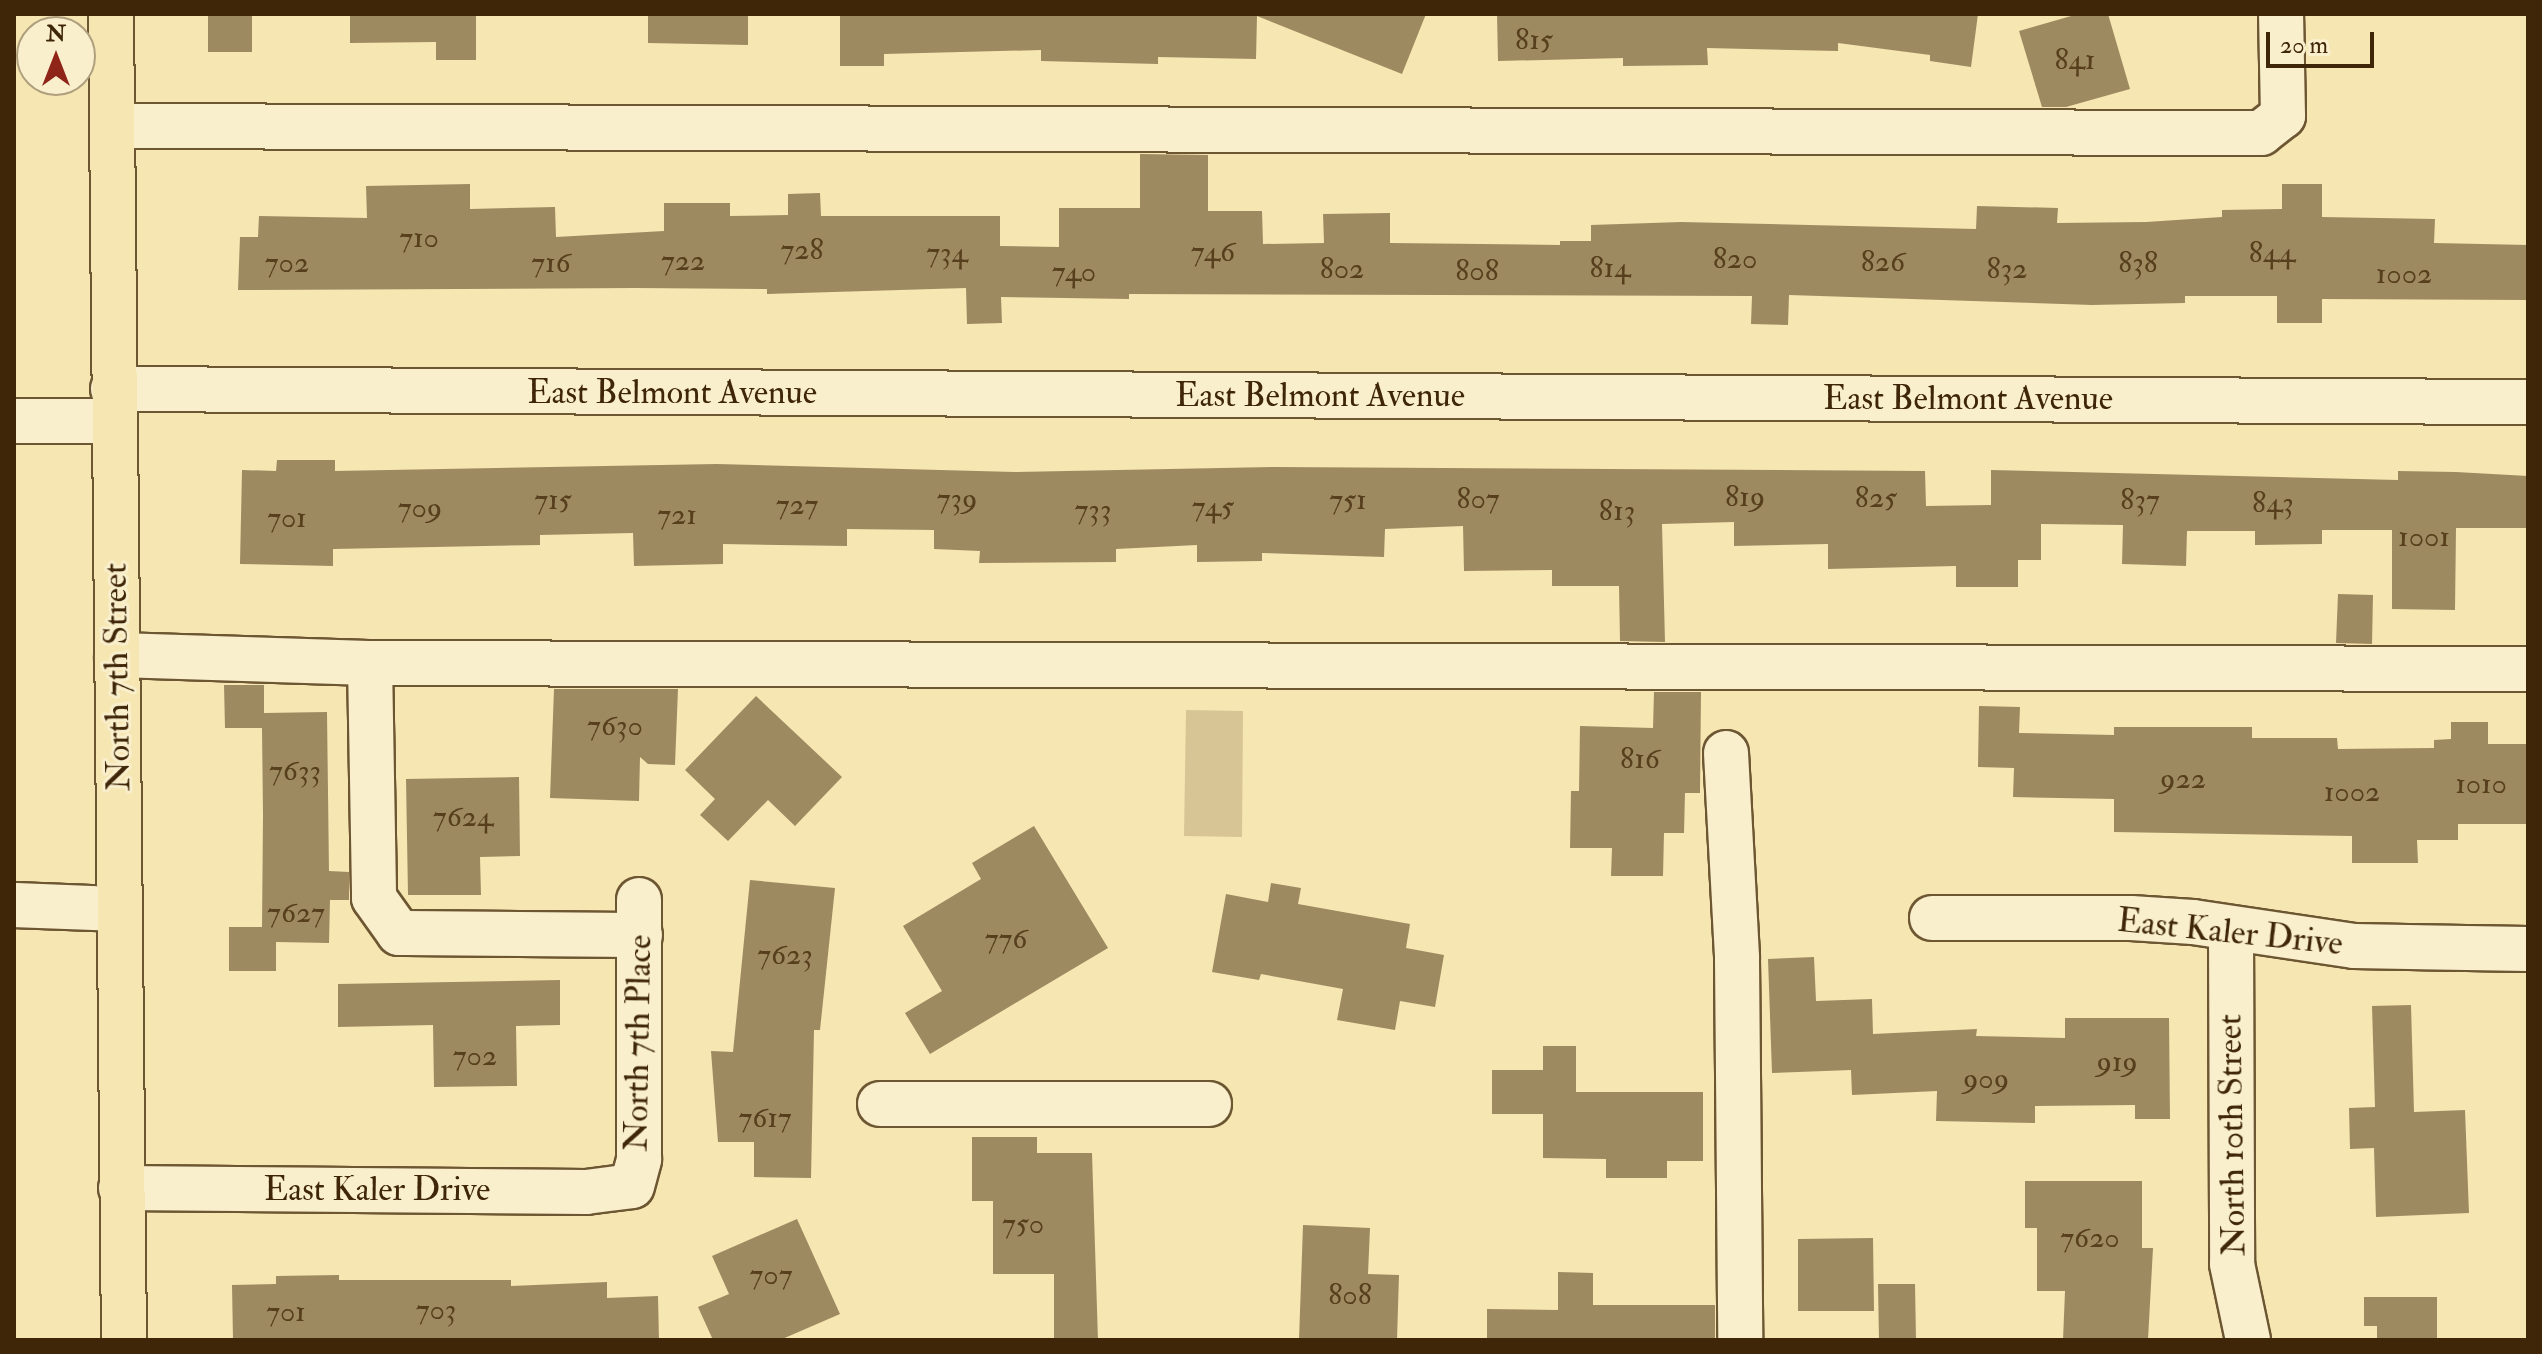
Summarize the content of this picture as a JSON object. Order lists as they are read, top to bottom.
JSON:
{
  "streets": {
    "main road": ["North 7th Street"],
    "street": [
      "East Belmont Avenue",
      "East Kaler Drive",
      "North 7th Place",
      "North 10th Street"
    ]
  },
  "crossings": [
    ["East Belmont Avenue", "North 7th Street"],
    ["North 7th Street", "East Kaler Drive"],
    ["East Kaler Drive", "North 7th Place"],
    ["East Kaler Drive", "North 10th Street"]
  ],
  "house_numbers": [
    "815",
    "841",
    "710",
    "728",
    "746",
    "734",
    "844",
    "820",
    "722",
    "826",
    "702",
    "716",
    "838",
    "814",
    "802",
    "832",
    "808",
    "740",
    "1002",
    "819",
    "825",
    "739",
    "807",
    "715",
    "751",
    "837",
    "843",
    "727",
    "745",
    "709",
    "733",
    "813",
    "721",
    "701",
    "1001",
    "7630",
    "816",
    "7633",
    "922",
    "1010",
    "1002",
    "7624",
    "7627",
    "776",
    "7623",
    "702",
    "919",
    "909",
    "7617",
    "750",
    "7620",
    "707",
    "808",
    "703",
    "701"
  ],
  "scale_bar": "20 m",
  "north": "top"
}
